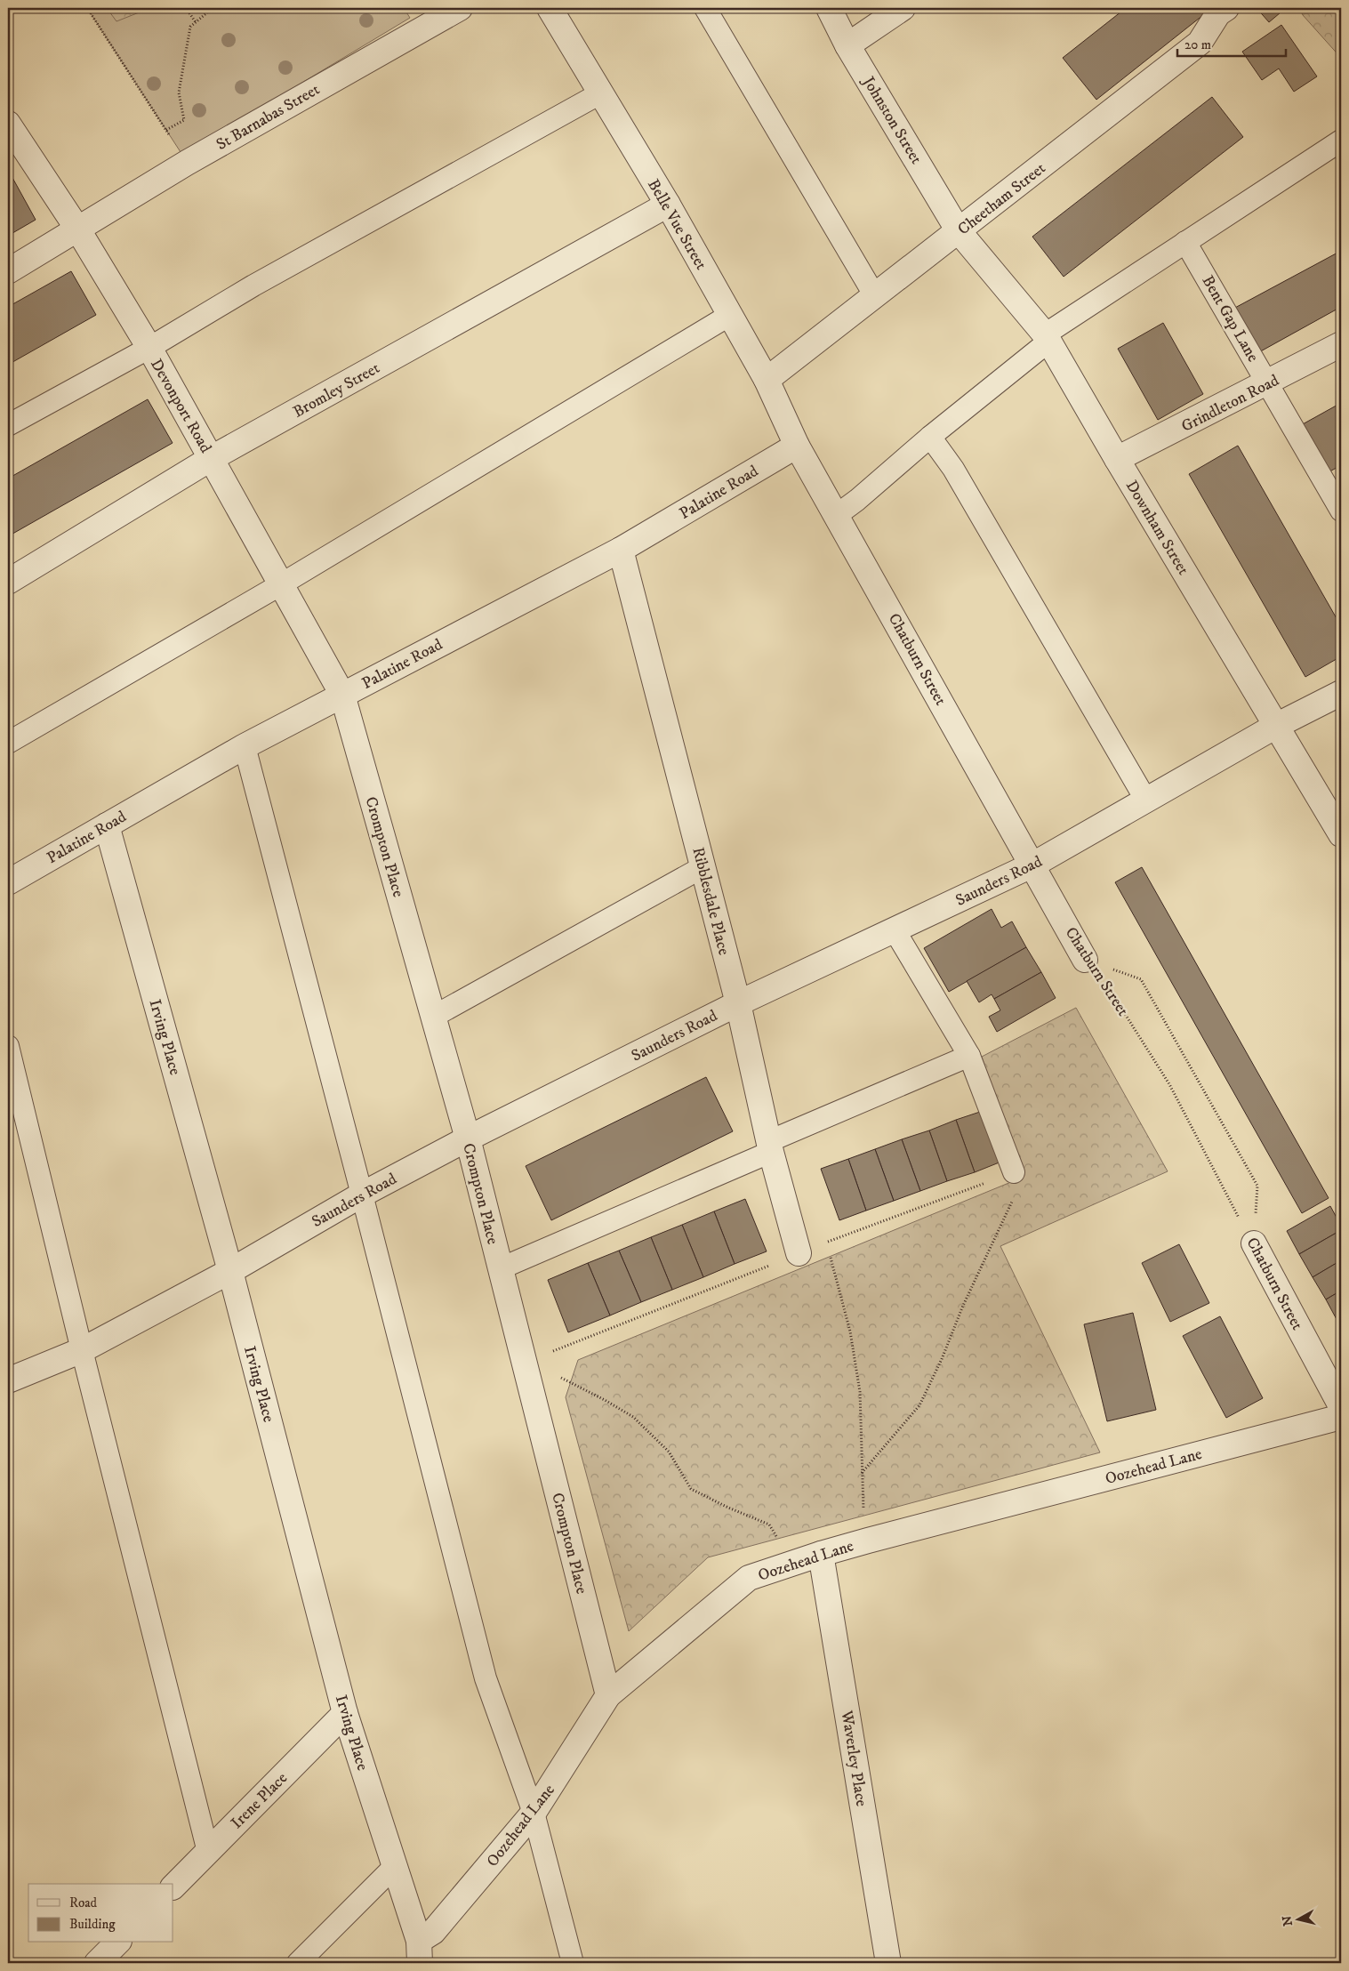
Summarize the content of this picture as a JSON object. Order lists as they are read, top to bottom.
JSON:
{
  "streets": {
    "street": [
      "St Barnabas Street",
      "Johnston Street",
      "Cheetham Street",
      "Belle Vue Street",
      "Bromley Street",
      "Grindleton Road",
      "Devonport Road",
      "Palatine Road",
      "Downham Street",
      "Chatburn Street",
      "Crompton Place",
      "Saunders Road",
      "Ribblesdale Place",
      "Irving Place",
      "Oozehead Lane",
      "Waverley Place",
      "Irene Place"
    ],
    "lane": ["Bent Gap Lane"]
  },
  "crossings": [
    ["St Barnabas Street", "Devonport Road"],
    ["Johnston Street", "Cheetham Street"],
    ["Johnston Street", "Downham Street"],
    ["Cheetham Street", "Belle Vue Street"],
    ["Cheetham Street", "Downham Street"],
    ["Belle Vue Street", "Bromley Street"],
    ["Belle Vue Street", "Palatine Road"],
    ["Belle Vue Street", "Chatburn Street"],
    ["Bent Gap Lane", "Grindleton Road"],
    ["Bromley Street", "Devonport Road"],
    ["Grindleton Road", "Downham Street"],
    ["Devonport Road", "Palatine Road"],
    ["Devonport Road", "Crompton Place"],
    ["Palatine Road", "Chatburn Street"],
    ["Palatine Road", "Crompton Place"],
    ["Palatine Road", "Ribblesdale Place"],
    ["Palatine Road", "Irving Place"],
    ["Downham Street", "Saunders Road"],
    ["Chatburn Street", "Saunders Road"],
    ["Crompton Place", "Saunders Road"],
    ["Crompton Place", "Oozehead Lane"],
    ["Saunders Road", "Ribblesdale Place"],
    ["Saunders Road", "Irving Place"],
    ["Irving Place", "Oozehead Lane"],
    ["Irving Place", "Irene Place"],
    ["Oozehead Lane", "Waverley Place"]
  ],
  "legend": ["Road", "Building"],
  "scale_bar": "20 m",
  "north": "left"
}
